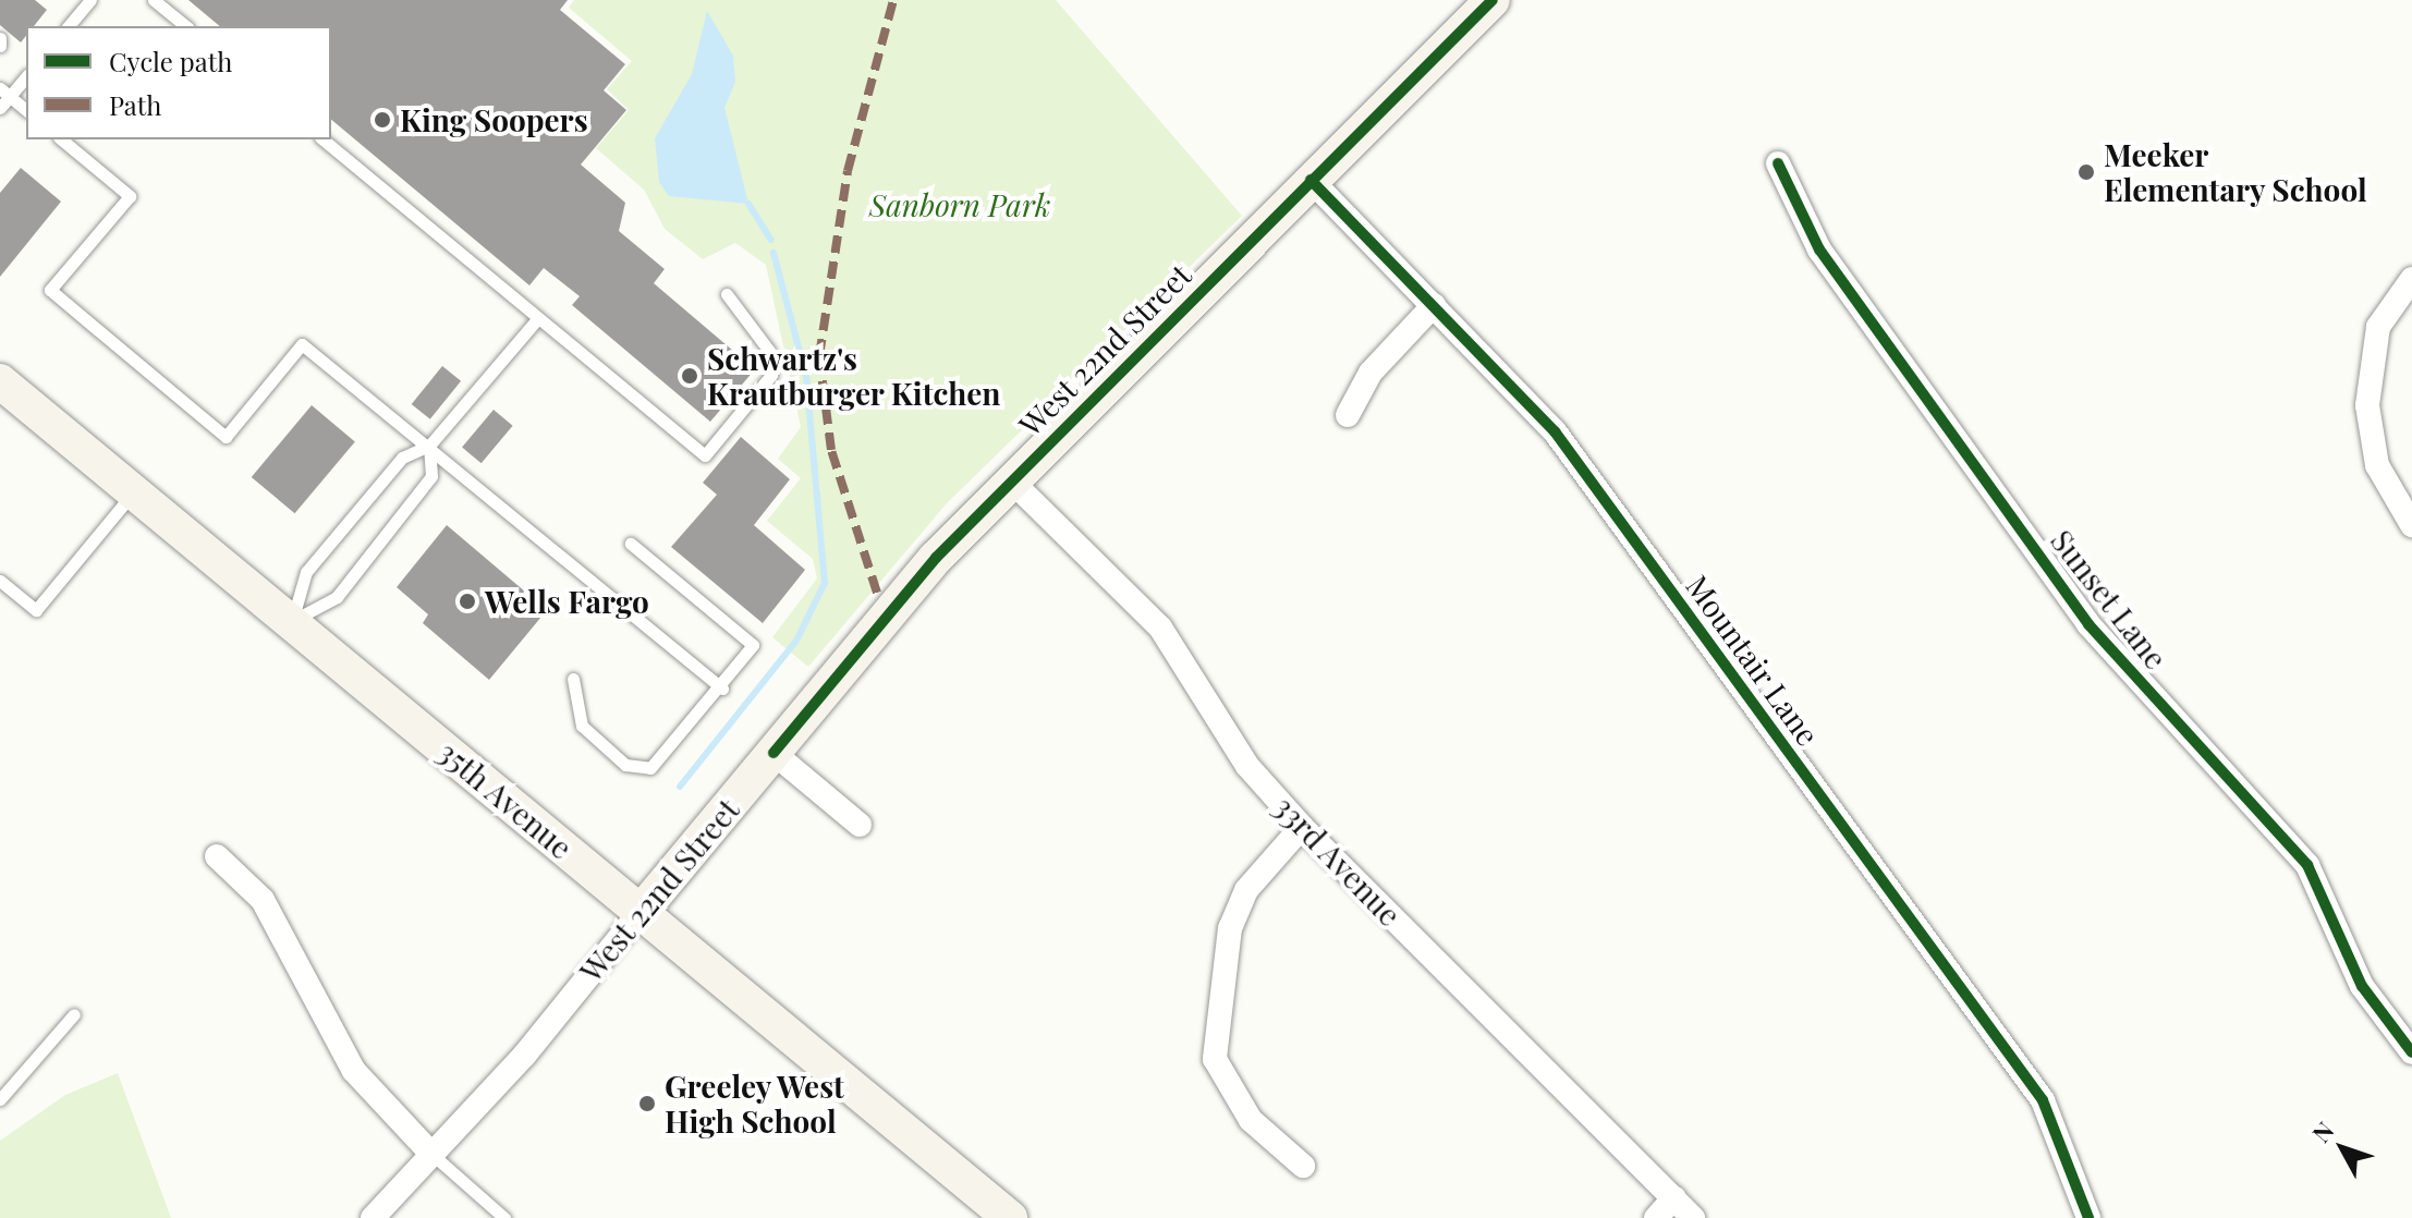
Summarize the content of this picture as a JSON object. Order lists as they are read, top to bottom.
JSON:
{
  "streets": {
    "main road": ["West 22nd Street", "35th Avenue"],
    "street": ["Sunset Lane", "Mountair Lane", "33rd Avenue"]
  },
  "crossings": [
    ["West 22nd Street", "Mountair Lane"],
    ["West 22nd Street", "35th Avenue"],
    ["West 22nd Street", "33rd Avenue"]
  ],
  "parks": ["Sanborn Park"],
  "places": [
    "King Soopers",
    "Meeker Elementary School",
    "Schwartz's Krautburger Kitchen",
    "Wells Fargo",
    "Greeley West High School"
  ],
  "legend": ["Cycle path", "Path"],
  "north": "top left"
}
